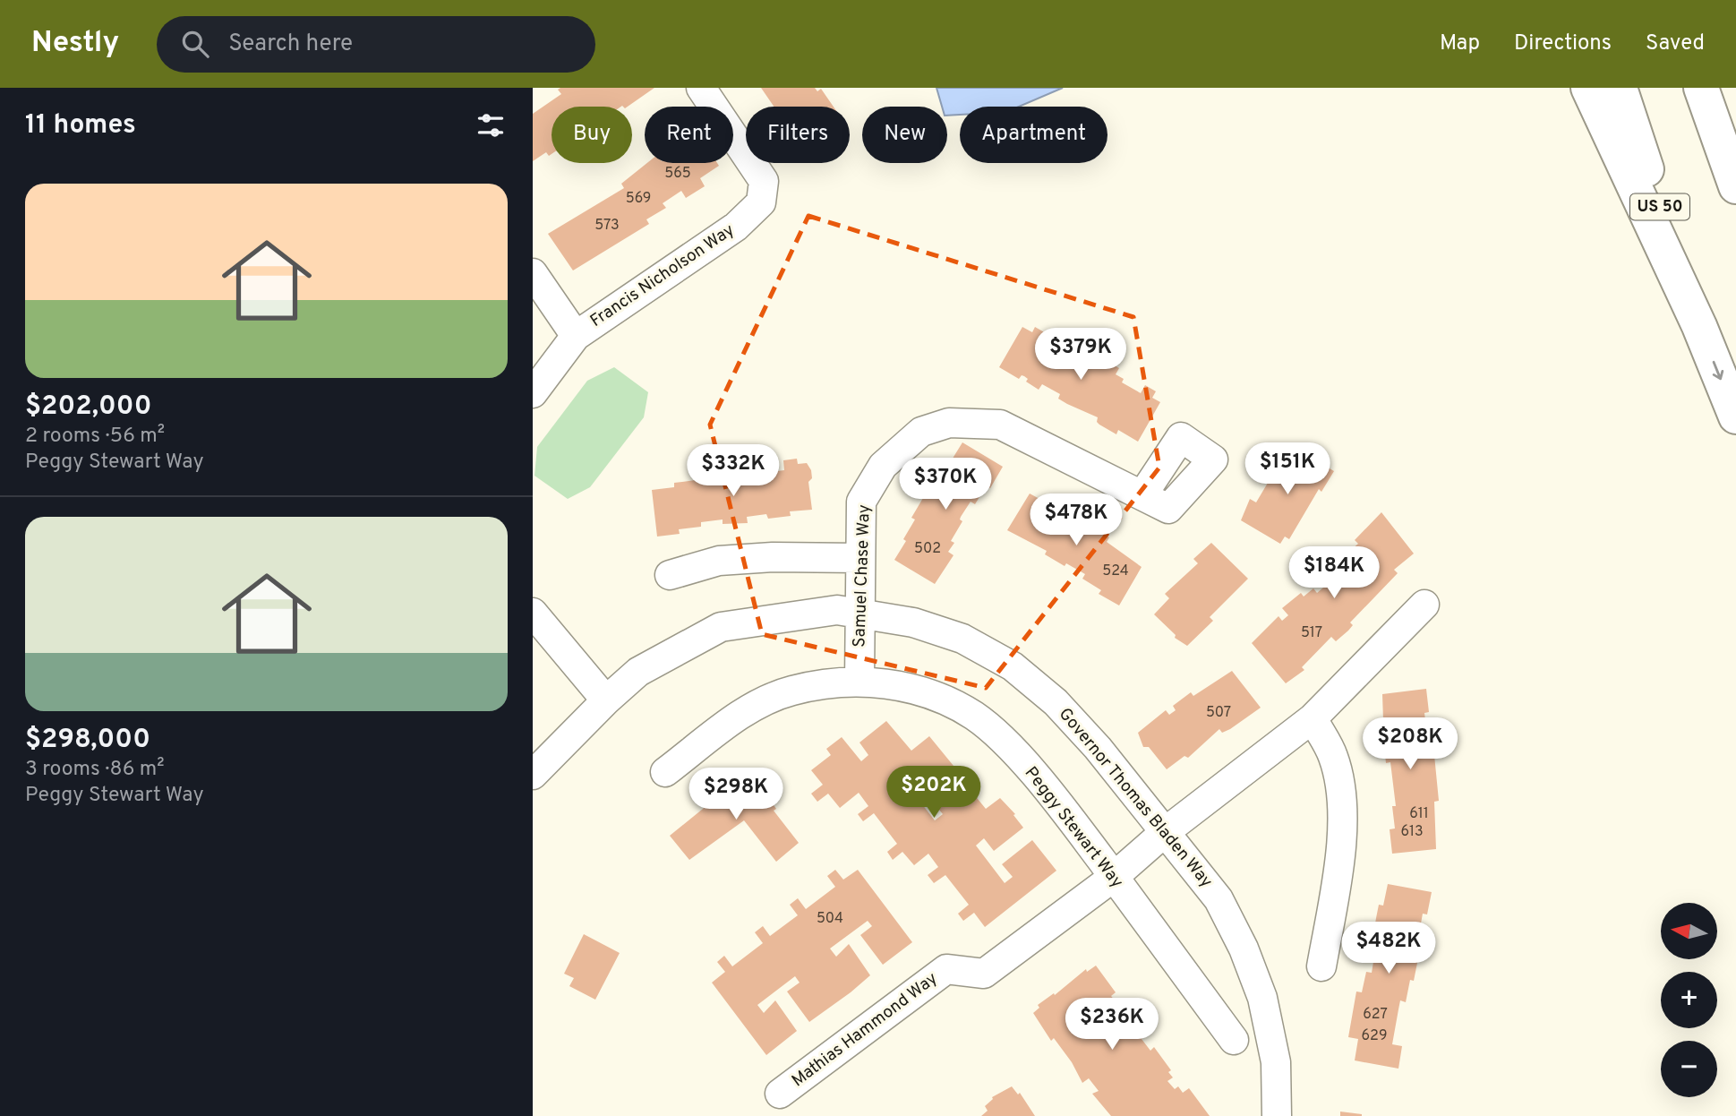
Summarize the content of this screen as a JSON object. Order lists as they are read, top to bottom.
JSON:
{
  "streets": {
    "highway": ["US 50"],
    "street": [
      "Francis Nicholson Way",
      "Samuel Chase Way",
      "Governor Thomas Bladen Way",
      "Peggy Stewart Way",
      "Mathias Hammond Way"
    ]
  },
  "crossings": [
    ["Samuel Chase Way", "Governor Thomas Bladen Way"],
    ["Samuel Chase Way", "Peggy Stewart Way"],
    ["Governor Thomas Bladen Way", "Mathias Hammond Way"],
    ["Peggy Stewart Way", "Mathias Hammond Way"]
  ],
  "house_numbers": [
    "565",
    "569",
    "573",
    "502",
    "524",
    "517",
    "507",
    "611",
    "613",
    "504",
    "627",
    "629"
  ],
  "north": "left",
  "page": {
    "header": "Nestly",
    "search": "Search here",
    "nav": ["Map", "Directions", "Saved"],
    "heading": "11 homes",
    "chip": [
      "Buy",
      "Rent",
      "Filters",
      "New",
      "Apartment"
    ],
    "list": [
      {
        "name": "$202,000",
        "note": "2 rooms · 56 m² · Peggy Stewart Way"
      },
      {
        "name": "$298,000",
        "note": "3 rooms · 86 m² · Peggy Stewart Way"
      }
    ],
    "price": [
      "$379K",
      "$151K",
      "$332K",
      "$370K",
      "$478K",
      "$184K",
      "$208K",
      "$202K",
      "$298K",
      "$482K",
      "$236K"
    ],
    "map_buttons": ["+", "−"]
  }
}
